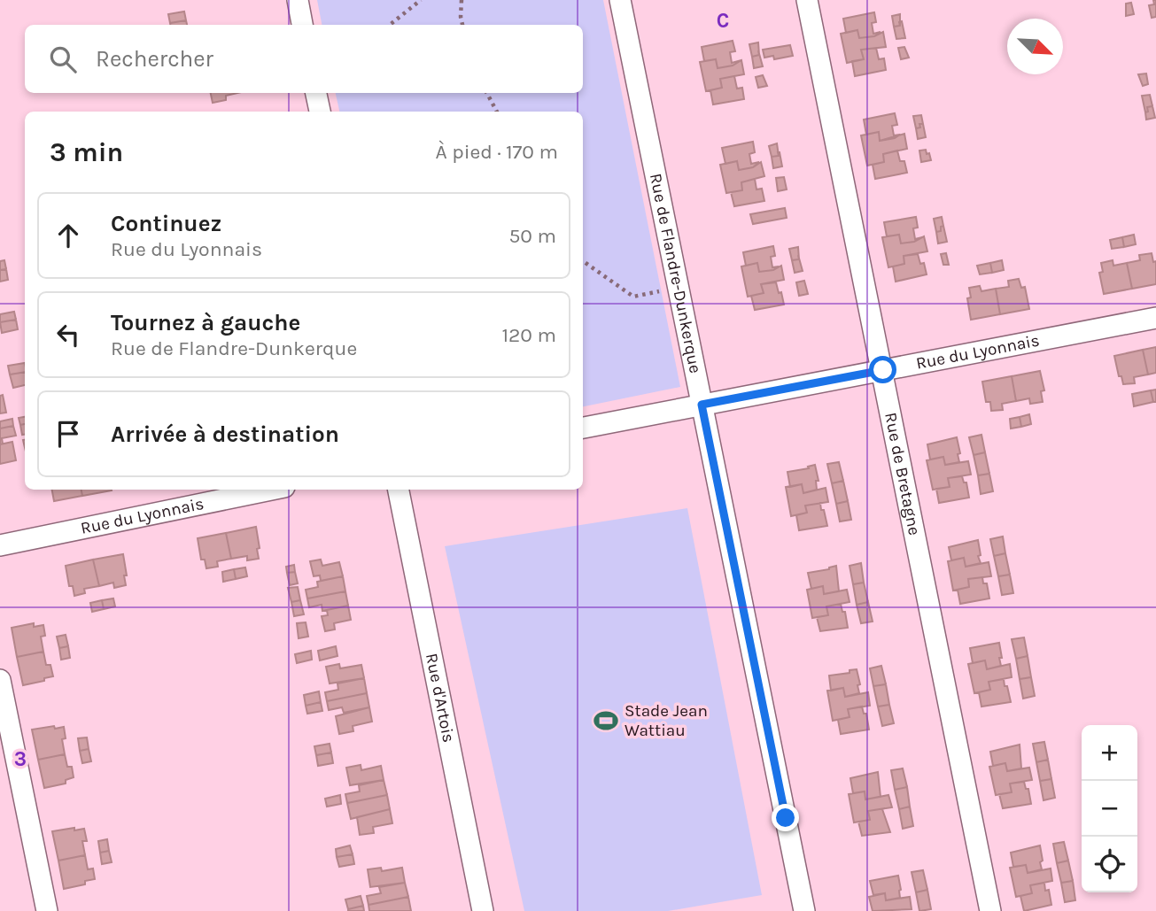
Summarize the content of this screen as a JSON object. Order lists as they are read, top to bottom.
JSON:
{
  "streets": {
    "street": [
      "Rue de Flandre-Dunkerque",
      "Rue du Lyonnais",
      "Rue de Bretagne",
      "Rue d'Artois"
    ]
  },
  "crossings": [
    ["Rue de Flandre-Dunkerque", "Rue du Lyonnais"],
    ["Rue du Lyonnais", "Rue de Bretagne"]
  ],
  "places": {
    "sports": ["Stade Jean Wattiau"]
  },
  "north": "bottom right",
  "page": {
    "search": "Rechercher",
    "heading": ["3 min", "À pied · 170 m"],
    "list": [
      ["Continuez", "Rue du Lyonnais", "50 m"],
      ["Tournez à gauche", "Rue de Flandre-Dunkerque", "120 m"],
      "Arrivée à destination"
    ],
    "map_buttons": ["+", "−"]
  },
  "grid": {
    "columns": ["C"],
    "rows": ["3"]
  }
}
